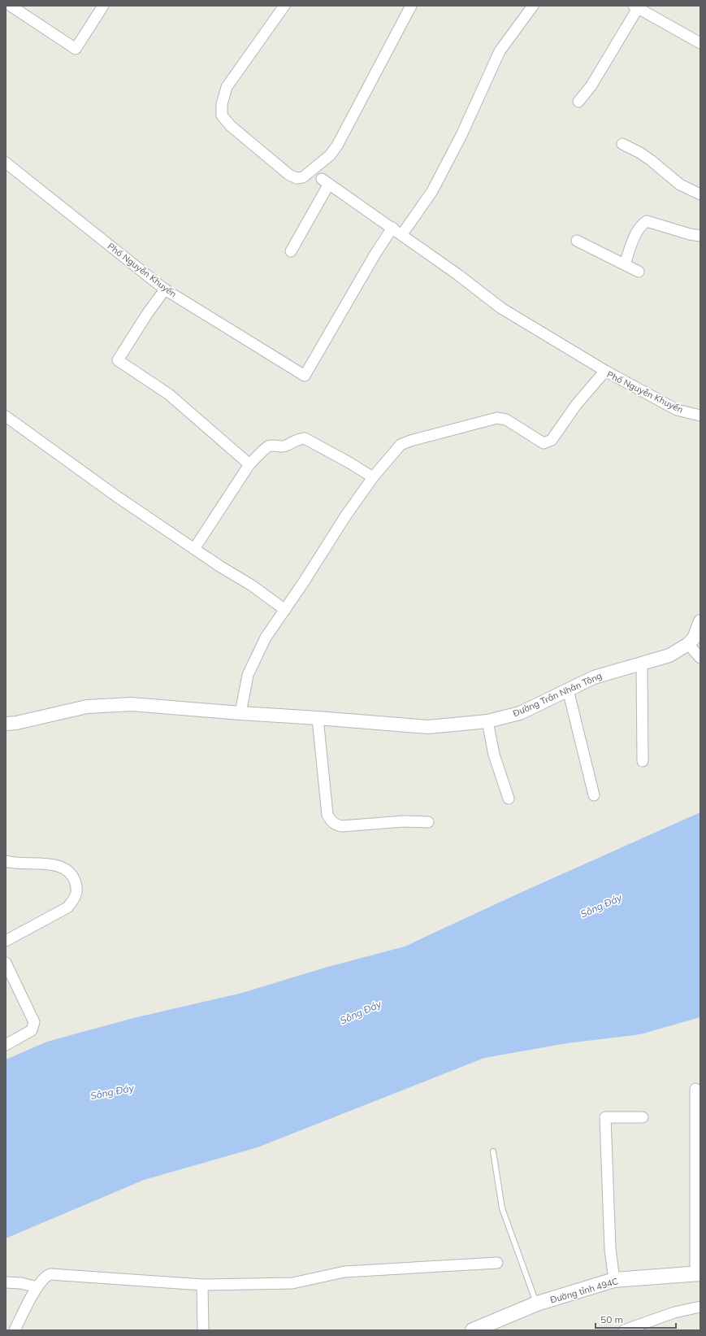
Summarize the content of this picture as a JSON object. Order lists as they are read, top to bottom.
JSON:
{
  "streets": {
    "main road": ["Đường tỉnh 494C"],
    "street": ["Phố Nguyễn Khuyến", "Đường Trần Nhân Tông"]
  },
  "water": ["Sông Đáy"],
  "scale_bar": "50 m"
}
